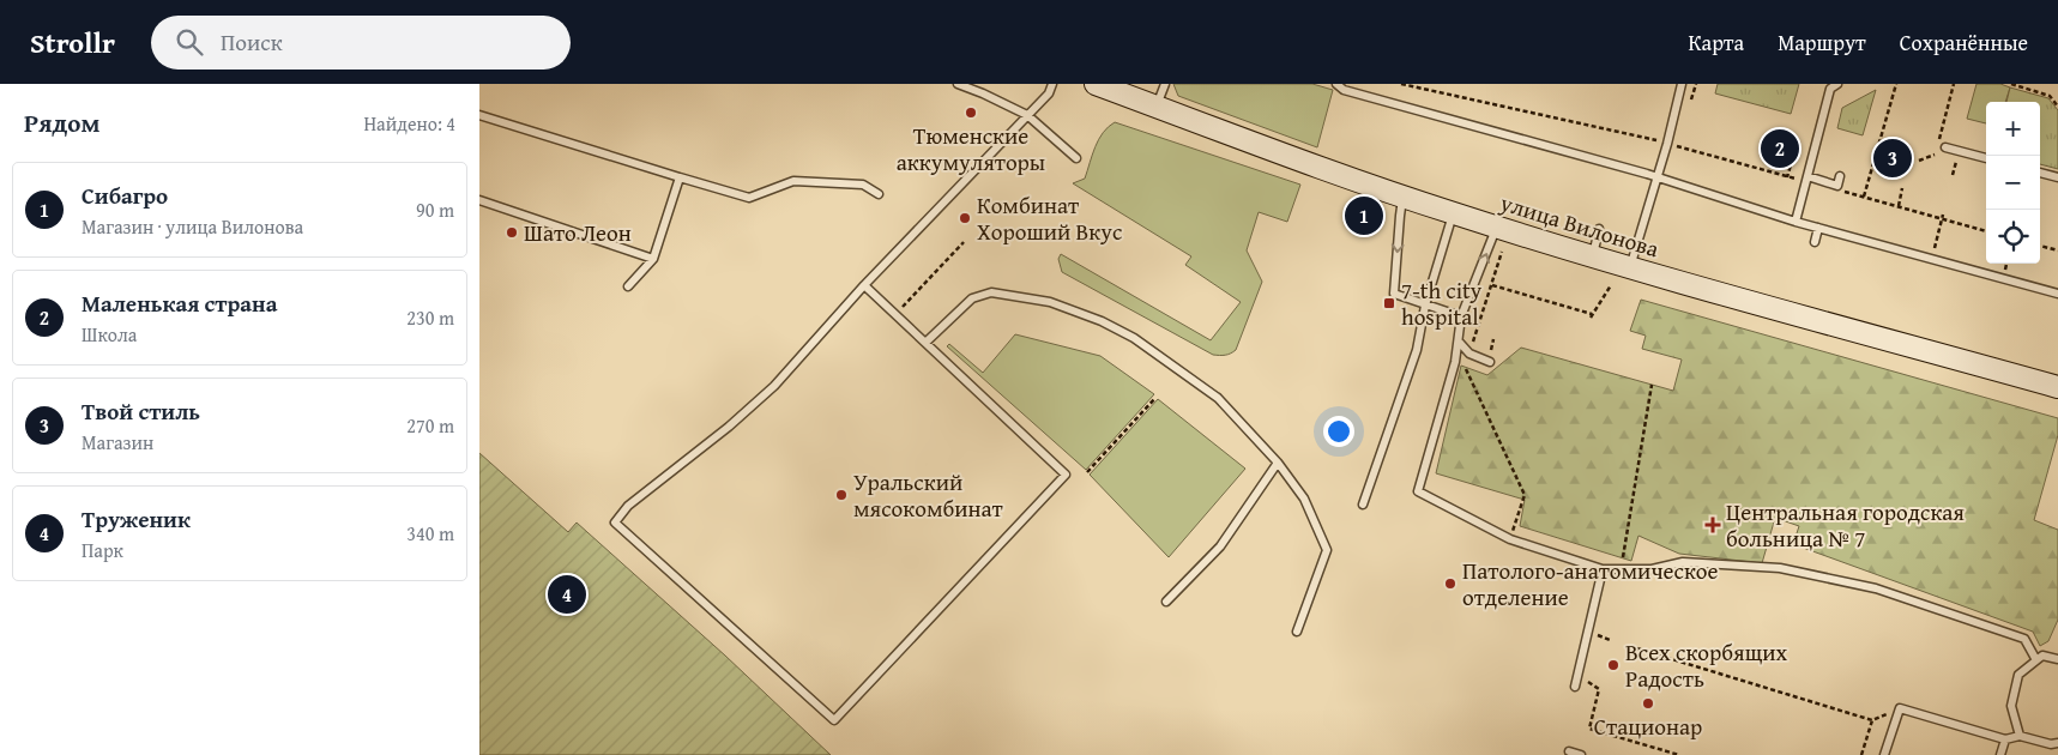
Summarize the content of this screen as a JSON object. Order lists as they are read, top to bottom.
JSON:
{
  "streets": {
    "street": ["улица Вилонова"]
  },
  "places": {
    "other": [
      "Тюменские аккумуляторы",
      "Комбинат Хороший Вкус",
      "Шато Леон",
      "Уральский мясокомбинат",
      "Патолого-анатомическое отделение",
      "Всех скорбящих Радость",
      "Стационар"
    ],
    "transit": ["7-th city hospital"],
    "health": ["Центральная городская больница № 7"]
  },
  "page": {
    "header": "Strollr",
    "search": "Поиск",
    "nav": ["Карта", "Маршрут", "Сохранённые"],
    "heading": ["Рядом", "Найдено: 4"],
    "map_buttons": ["+", "−"],
    "pins": [
      "2",
      "3",
      "1",
      "4"
    ],
    "list": [
      {
        "mark": "1",
        "name": "Сибагро",
        "note": "Магазин · улица Вилонова",
        "value": "90 m"
      },
      {
        "mark": "2",
        "name": "Маленькая страна",
        "note": "Школа",
        "value": "230 m"
      },
      {
        "mark": "3",
        "name": "Твой стиль",
        "note": "Магазин",
        "value": "270 m"
      },
      {
        "mark": "4",
        "name": "Труженик",
        "note": "Парк",
        "value": "340 m"
      }
    ]
  }
}
